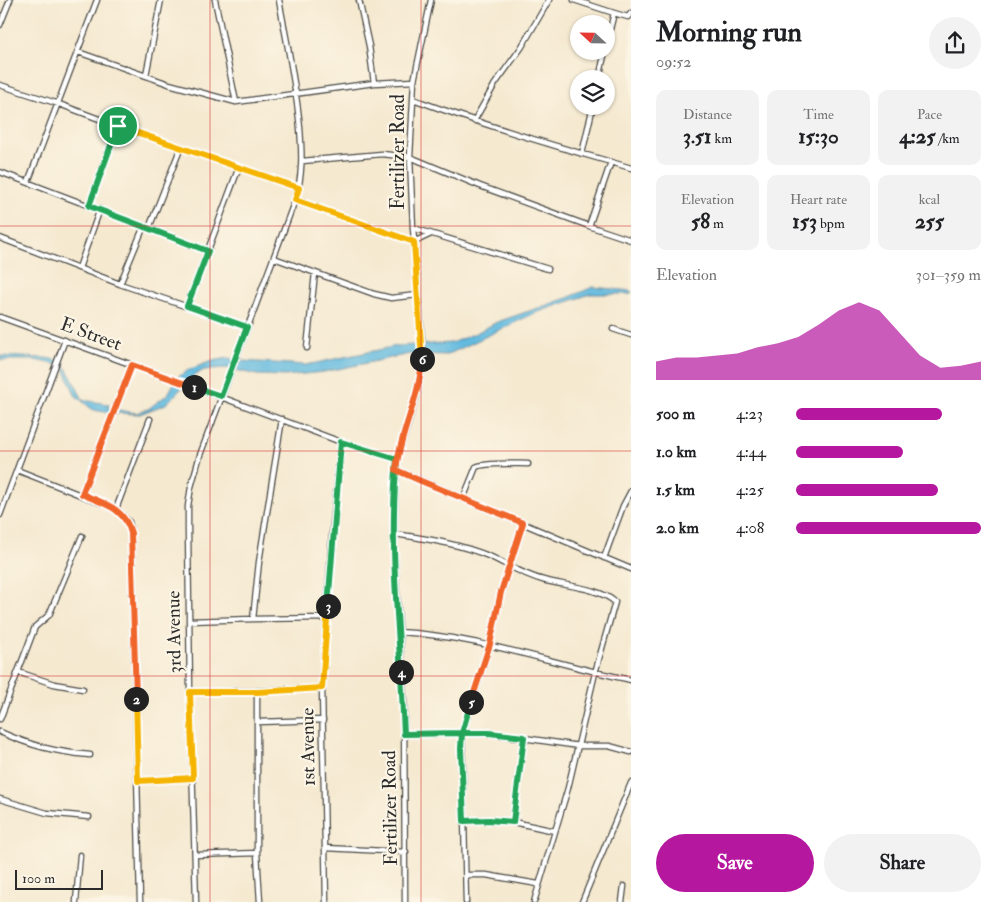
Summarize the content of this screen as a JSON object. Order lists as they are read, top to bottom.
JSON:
{
  "streets": {
    "street": [
      "Fertilizer Road",
      "E Street",
      "3rd Avenue",
      "1st Avenue"
    ]
  },
  "crossings": [
    ["Fertilizer Road", "E Street"],
    ["E Street", "3rd Avenue"],
    ["E Street", "1st Avenue"]
  ],
  "scale_bar": "100 m",
  "north": "left",
  "page": {
    "heading": ["Morning run", "09:52"],
    "stats": [
      ["Distance", "3.51 km"],
      ["Time", "15:30"],
      ["Pace", "4:25 /km"],
      ["Elevation", "58 m"],
      ["Heart rate", "153 bpm"],
      ["kcal", "255"]
    ],
    "chart": ["Elevation", "301–359 m"],
    "pins": [
      "6",
      "1",
      "3",
      "4",
      "2",
      "5"
    ],
    "list": [
      {
        "name": "500 m",
        "note": "4:23"
      },
      {
        "name": "1.0 km",
        "note": "4:44"
      },
      {
        "name": "1.5 km",
        "note": "4:25"
      },
      {
        "name": "2.0 km",
        "note": "4:08"
      }
    ],
    "buttons": ["Save", "Share"],
    "scale": "100 m"
  }
}
